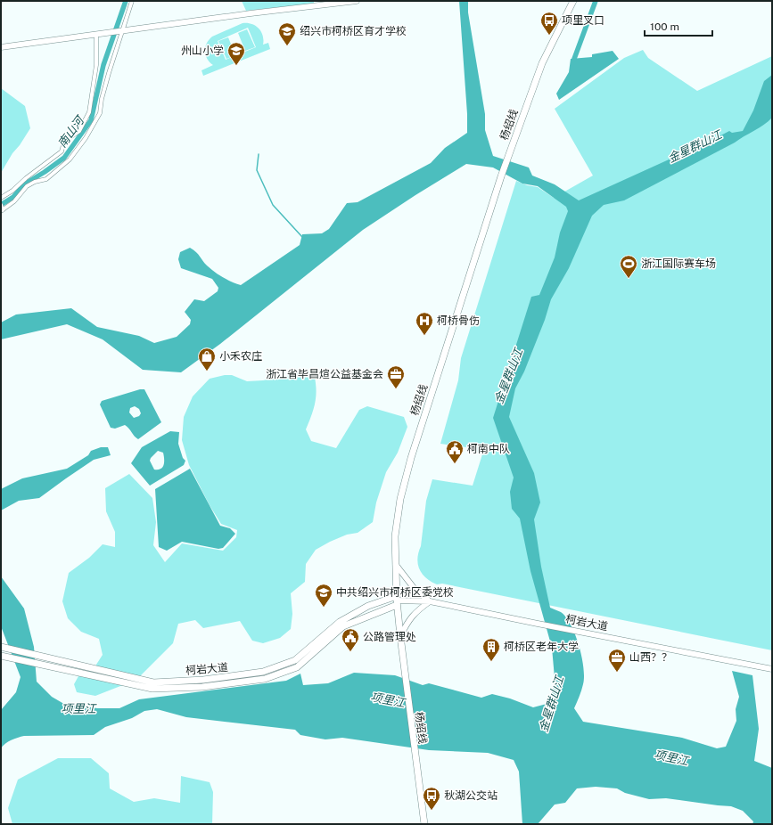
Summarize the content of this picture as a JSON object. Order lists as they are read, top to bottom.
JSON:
{
  "streets": {
    "main road": ["杨绍线", "柯岩大道"]
  },
  "crossings": [
    ["杨绍线", "柯岩大道"]
  ],
  "water": ["南山河", "金星群山江", "项里江"],
  "places": {
    "bus stop": ["项里叉口", "秋湖公交站"],
    "school or university": ["绍兴市柯桥区育才学校", "州山小学", "中共绍兴市柯桥区委党校"],
    "sports": ["浙江国际赛车场"],
    "hospital": ["柯桥骨伤"],
    "shop": ["小禾农庄"],
    "office": ["浙江省毕昌煊公益基金会", "山西？？"],
    "public building": ["柯南中队", "公路管理处"],
    "building": ["柯桥区老年大学"]
  },
  "scale_bar": "100 m"
}
